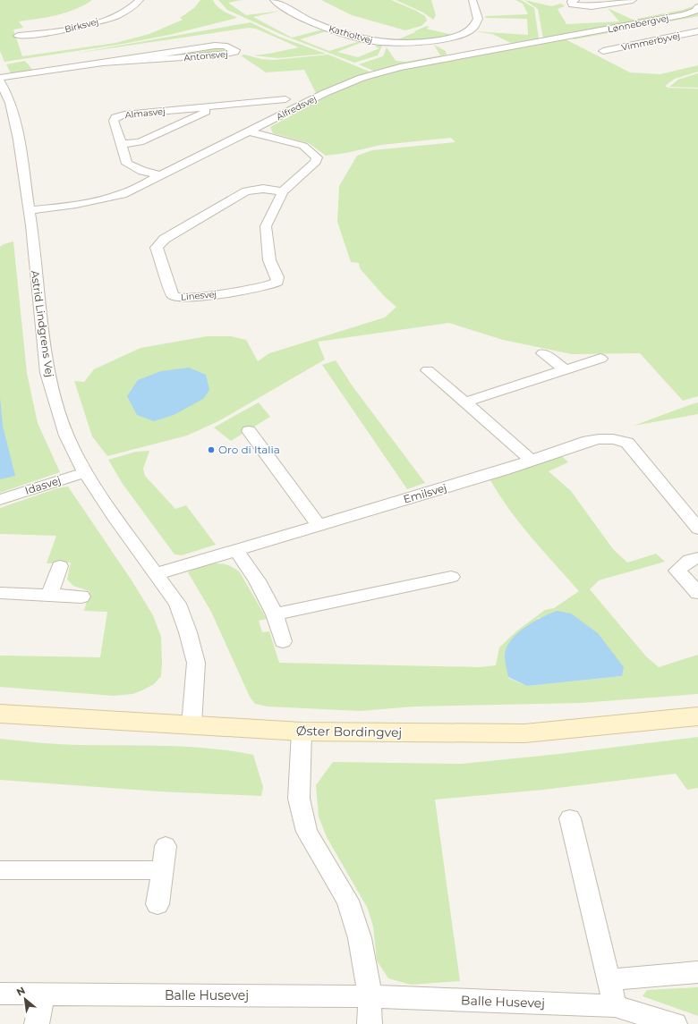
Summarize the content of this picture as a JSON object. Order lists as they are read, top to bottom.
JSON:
{
  "streets": {
    "street": [
      "Lønnebergvej",
      "Birksvej",
      "Katholtvej",
      "Vimmerbyvej",
      "Antonsvej",
      "Alfredsvej",
      "Almasvej",
      "Linesvej",
      "Astrid Lindgrens Vej",
      "Idasvej",
      "Emilsvej",
      "Øster Bordingvej",
      "Balle Husevej"
    ]
  },
  "crossings": [
    ["Lønnebergvej", "Alfredsvej"],
    ["Alfredsvej", "Almasvej"],
    ["Alfredsvej", "Linesvej"],
    ["Alfredsvej", "Astrid Lindgrens Vej"],
    ["Astrid Lindgrens Vej", "Idasvej"],
    ["Astrid Lindgrens Vej", "Emilsvej"],
    ["Astrid Lindgrens Vej", "Øster Bordingvej"]
  ],
  "places": ["Oro di Italia"],
  "north": "top left"
}
